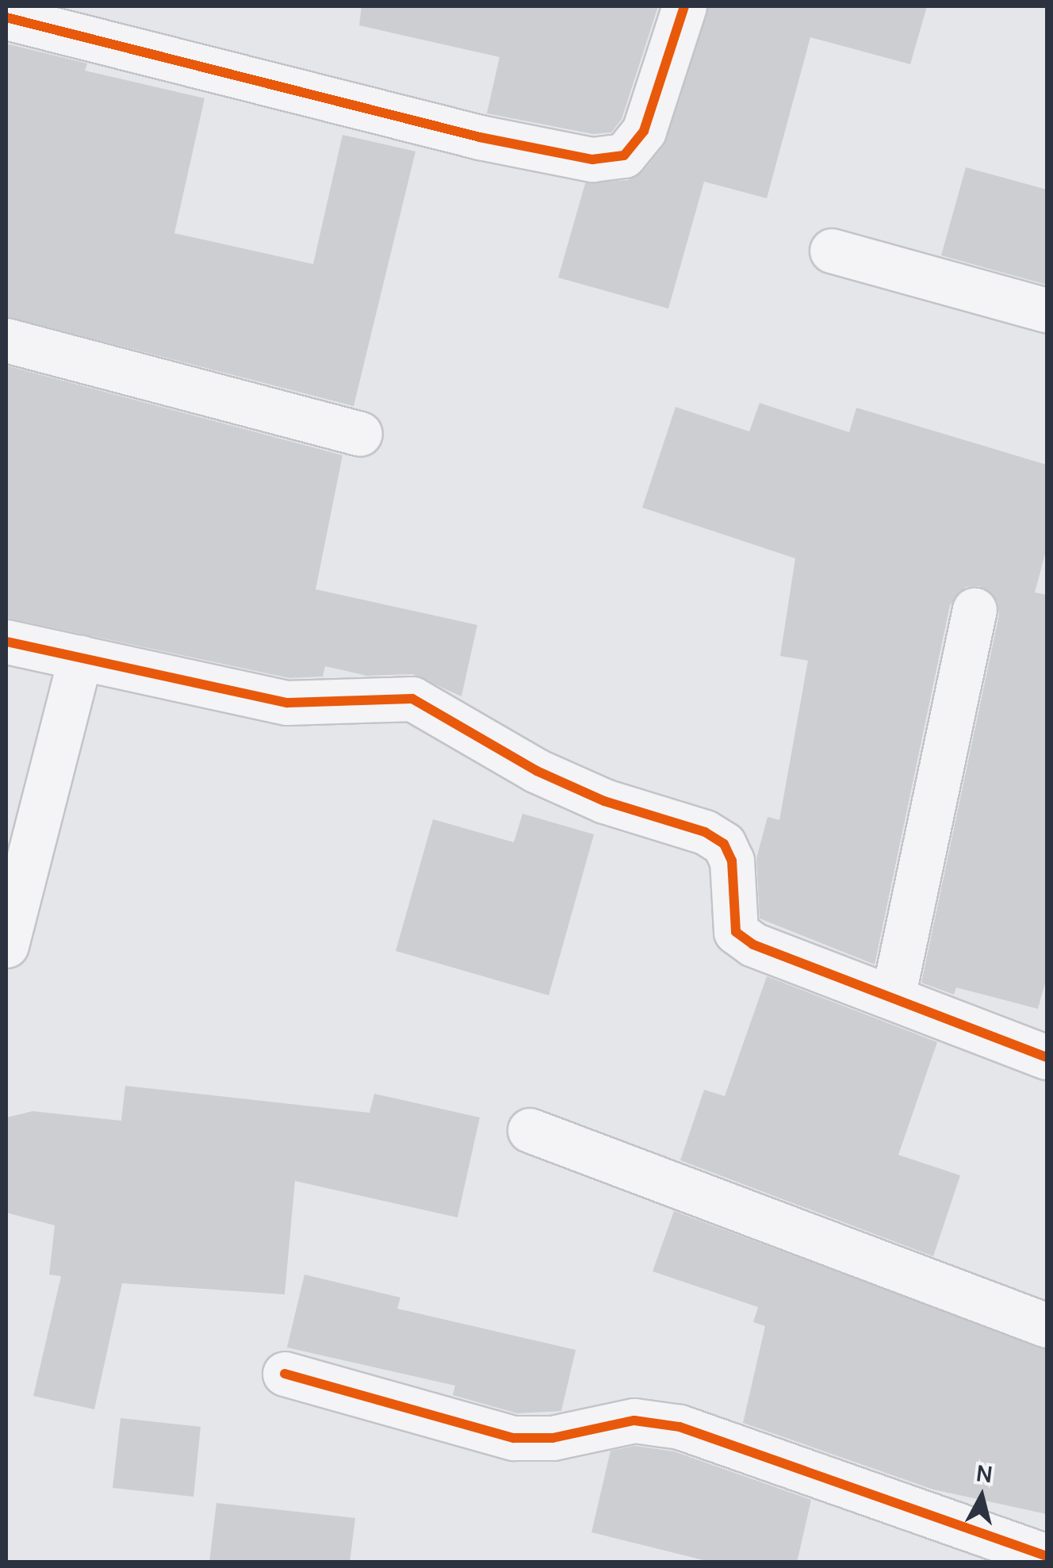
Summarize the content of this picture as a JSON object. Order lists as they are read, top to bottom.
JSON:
{
  "north": "top"
}
